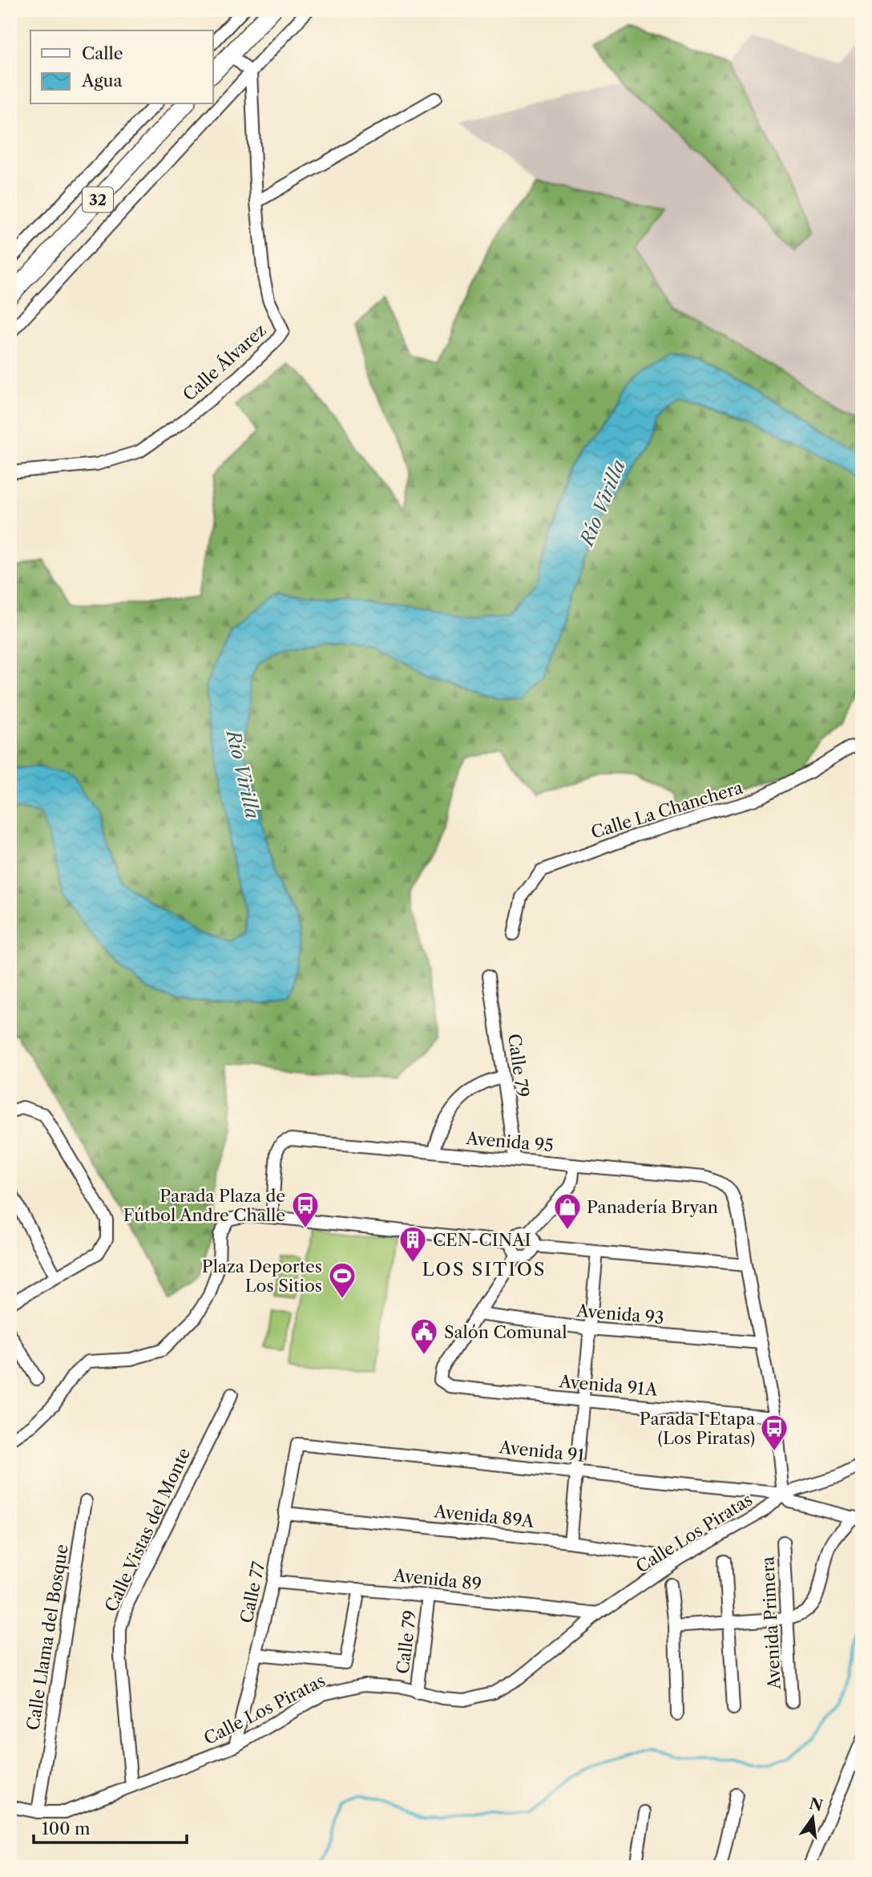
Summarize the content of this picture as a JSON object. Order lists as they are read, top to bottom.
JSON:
{
  "streets": {
    "highway": ["32"],
    "street": [
      "Calle Álvarez",
      "Calle La Chanchera",
      "Calle 79",
      "Avenida 95",
      "Avenida 93",
      "Avenida 91A",
      "Avenida 91",
      "Avenida 89A",
      "Calle Vistas del Monte",
      "Calle Los Piratas",
      "Avenida 89",
      "Calle 77",
      "Avenida Primera",
      "Calle Llama del Bosque"
    ]
  },
  "crossings": [
    ["Calle 79", "Avenida 95"],
    ["Calle 79", "Calle Los Piratas"],
    ["Calle 79", "Avenida 89"],
    ["Avenida 95", "Avenida 93"],
    ["Avenida 95", "Avenida 91A"],
    ["Avenida 95", "Avenida 91"],
    ["Avenida 95", "Calle Los Piratas"],
    ["Avenida 93", "Avenida 91A"],
    ["Avenida 91", "Calle Los Piratas"],
    ["Avenida 91", "Calle 77"],
    ["Avenida 89A", "Calle Los Piratas"],
    ["Avenida 89A", "Calle 77"],
    ["Calle Vistas del Monte", "Calle Los Piratas"],
    ["Calle Los Piratas", "Avenida 89"],
    ["Calle Los Piratas", "Calle 77"],
    ["Calle Los Piratas", "Calle Llama del Bosque"],
    ["Avenida 89", "Calle 77"]
  ],
  "districts": ["LOS SITIOS"],
  "water": ["Río Virilla"],
  "places": {
    "bus stop": ["Parada Plaza de Fútbol Andre Challe", "Parada I Etapa (Los Piratas)"],
    "shop": ["Panadería Bryan"],
    "building": ["CEN-CINAI"],
    "sports": ["Plaza Deportes Los Sitios"],
    "public building": ["Salón Comunal"]
  },
  "legend": ["Calle", "Agua"],
  "scale_bar": "100 m",
  "north": "top"
}
